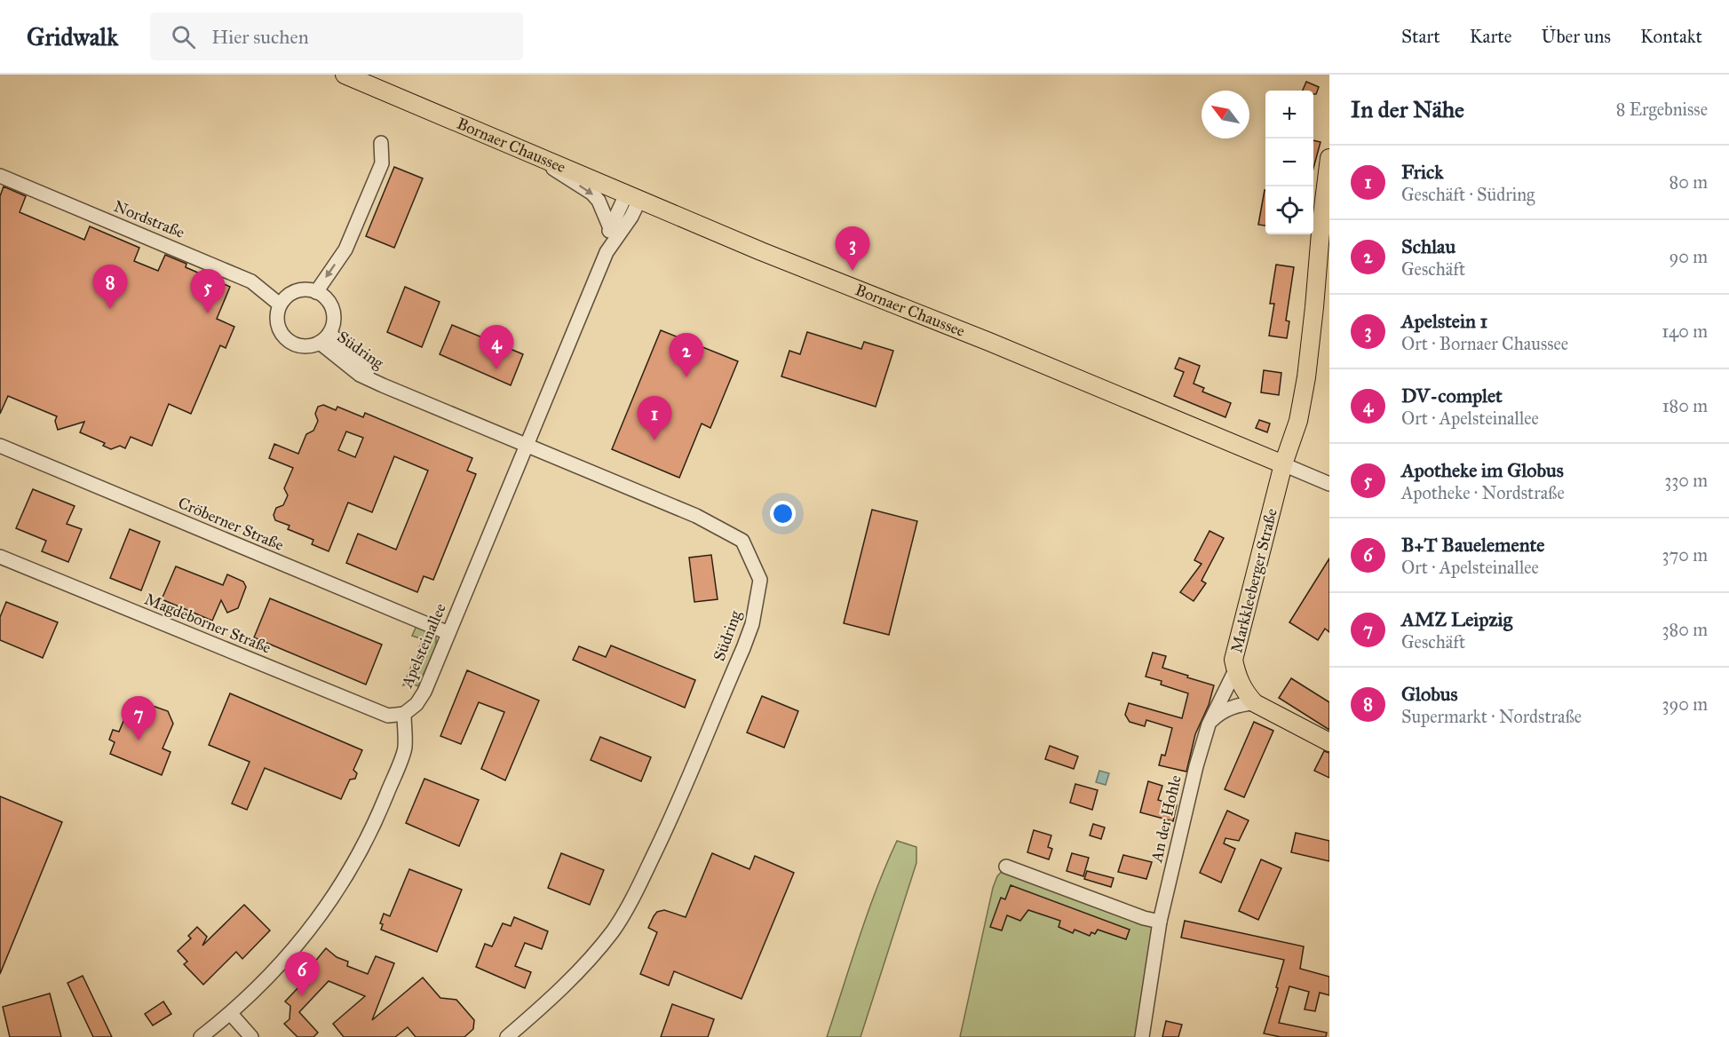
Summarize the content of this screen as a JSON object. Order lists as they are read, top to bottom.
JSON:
{
  "streets": {
    "main road": ["Bornaer Chaussee", "Markkleeberger Straße"],
    "street": [
      "Nordstraße",
      "Südring",
      "Cröberner Straße",
      "Magdeborner Straße",
      "Apelsteinallee",
      "An der Hohle"
    ]
  },
  "crossings": [
    ["Bornaer Chaussee", "Markkleeberger Straße"],
    ["Bornaer Chaussee", "Apelsteinallee"],
    ["Nordstraße", "Südring"],
    ["Südring", "Apelsteinallee"],
    ["Cröberner Straße", "Apelsteinallee"],
    ["Markkleeberger Straße", "An der Hohle"],
    ["Magdeborner Straße", "Apelsteinallee"]
  ],
  "north": "top left",
  "page": {
    "header": "Gridwalk",
    "search": "Hier suchen",
    "nav": [
      "Start",
      "Karte",
      "Über uns",
      "Kontakt"
    ],
    "heading": ["In der Nähe", "8 Ergebnisse"],
    "map_buttons": ["+", "−"],
    "list": [
      {
        "mark": "1",
        "name": "Frick",
        "note": "Geschäft · Südring",
        "value": "80 m"
      },
      {
        "mark": "2",
        "name": "Schlau",
        "note": "Geschäft",
        "value": "90 m"
      },
      {
        "mark": "3",
        "name": "Apelstein 1",
        "note": "Ort · Bornaer Chaussee",
        "value": "140 m"
      },
      {
        "mark": "4",
        "name": "DV-complet",
        "note": "Ort · Apelsteinallee",
        "value": "180 m"
      },
      {
        "mark": "5",
        "name": "Apotheke im Globus",
        "note": "Apotheke · Nordstraße",
        "value": "330 m"
      },
      {
        "mark": "6",
        "name": "B+T Bauelemente",
        "note": "Ort · Apelsteinallee",
        "value": "370 m"
      },
      {
        "mark": "7",
        "name": "AMZ Leipzig",
        "note": "Geschäft",
        "value": "380 m"
      },
      {
        "mark": "8",
        "name": "Globus",
        "note": "Supermarkt · Nordstraße",
        "value": "390 m"
      }
    ],
    "pins": [
      "3",
      "8",
      "5",
      "4",
      "2",
      "1",
      "7",
      "6"
    ]
  }
}
